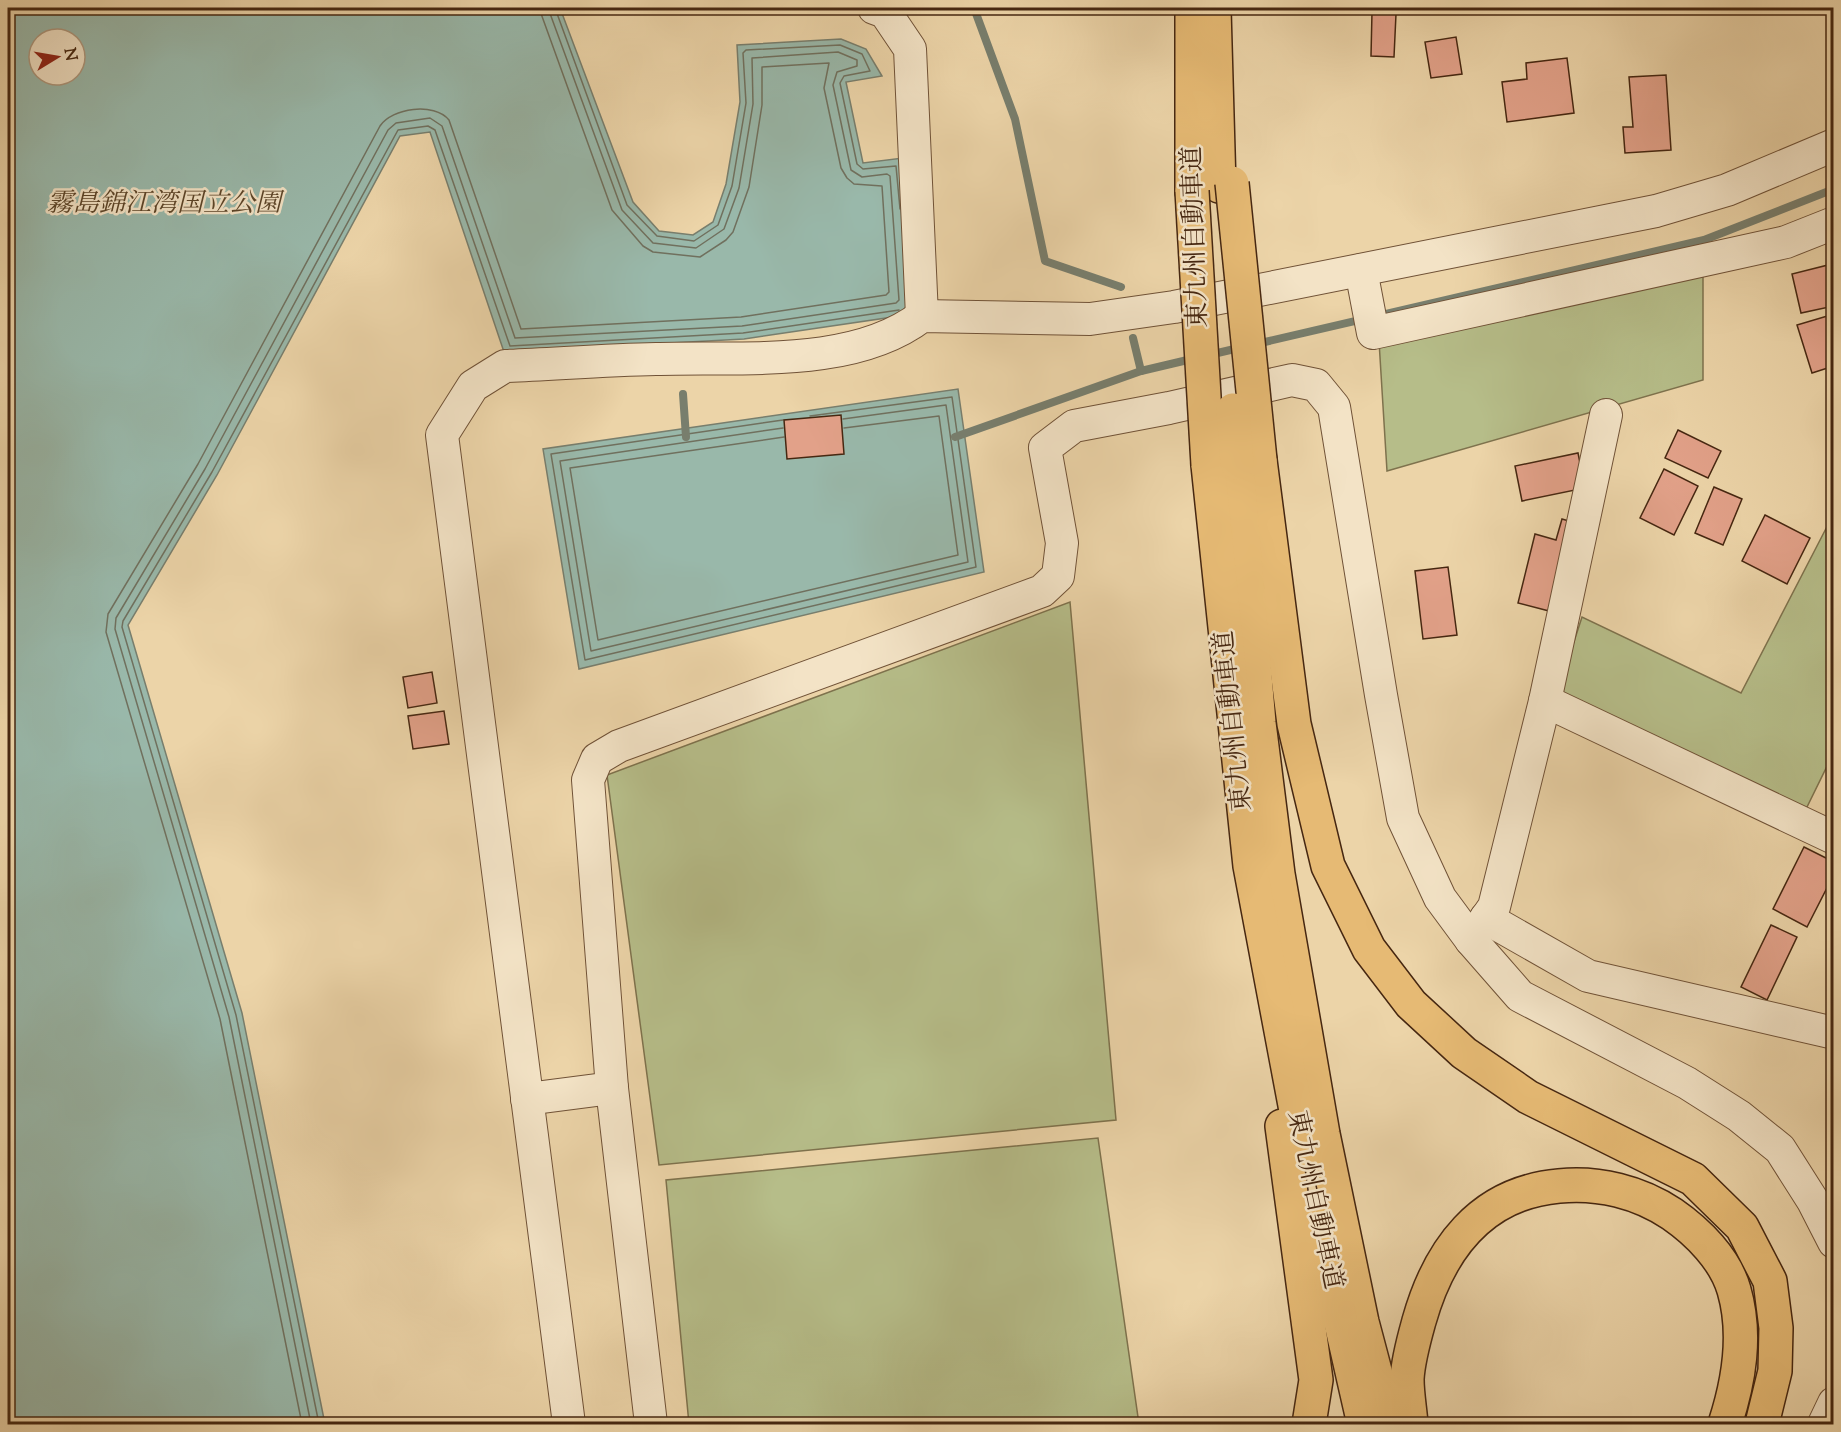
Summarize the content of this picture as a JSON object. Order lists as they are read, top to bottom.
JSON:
{
  "streets": {
    "highway": ["東九州自動車道"]
  },
  "parks": ["霧島錦江湾国立公園"],
  "north": "right"
}
